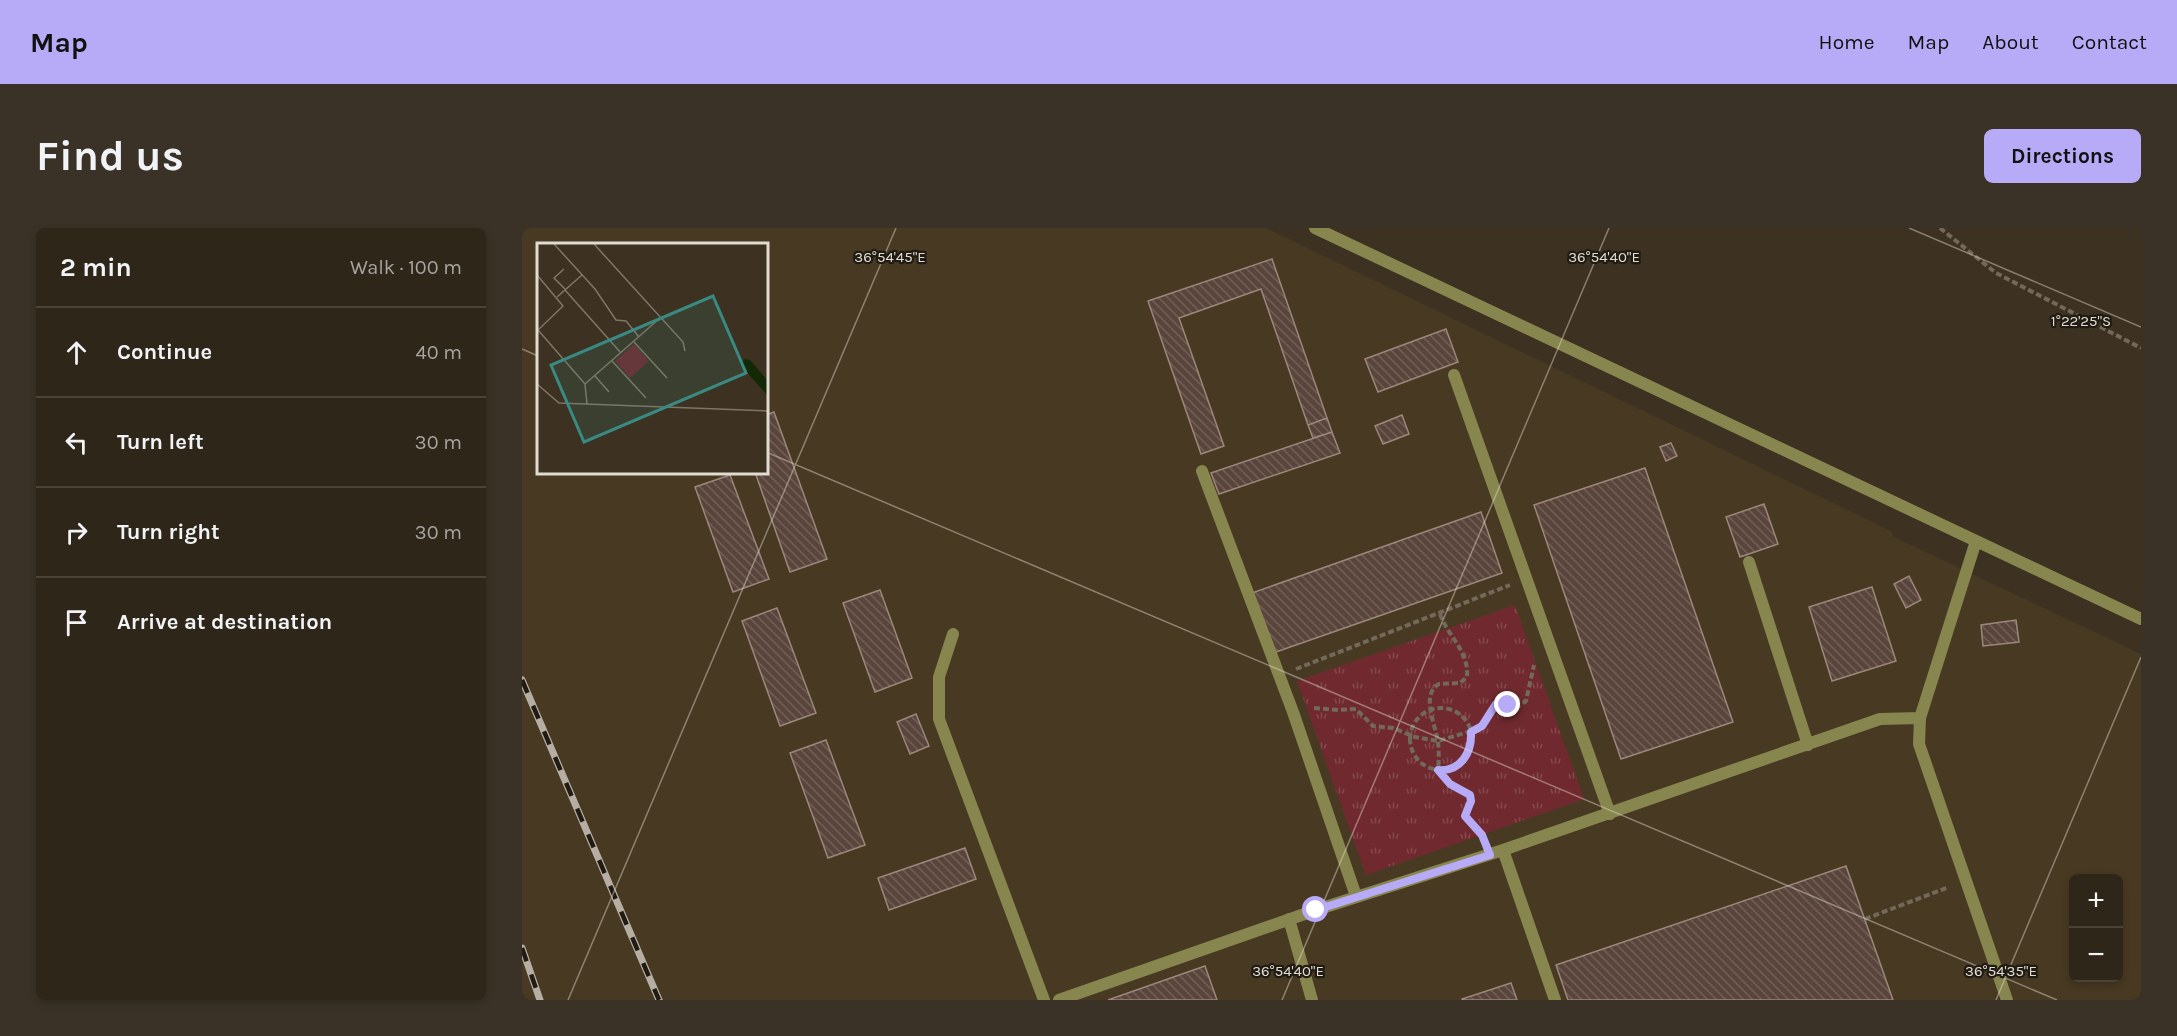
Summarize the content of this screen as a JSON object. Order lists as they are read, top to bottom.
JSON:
{
  "page": {
    "header": "Map",
    "nav": [
      "Home",
      "Map",
      "About",
      "Contact"
    ],
    "buttons": "Directions",
    "title": "Find us",
    "heading": ["2 min", "Walk · 100 m"],
    "list": [
      ["Continue", "40 m"],
      ["Turn left", "30 m"],
      ["Turn right", "30 m"],
      "Arrive at destination"
    ],
    "map_buttons": ["+", "−"]
  },
  "coordinates": [
    "36°54'45\"E",
    "36°54'40\"E",
    "1°22'25\"S",
    "36°54'35\"E"
  ]
}
